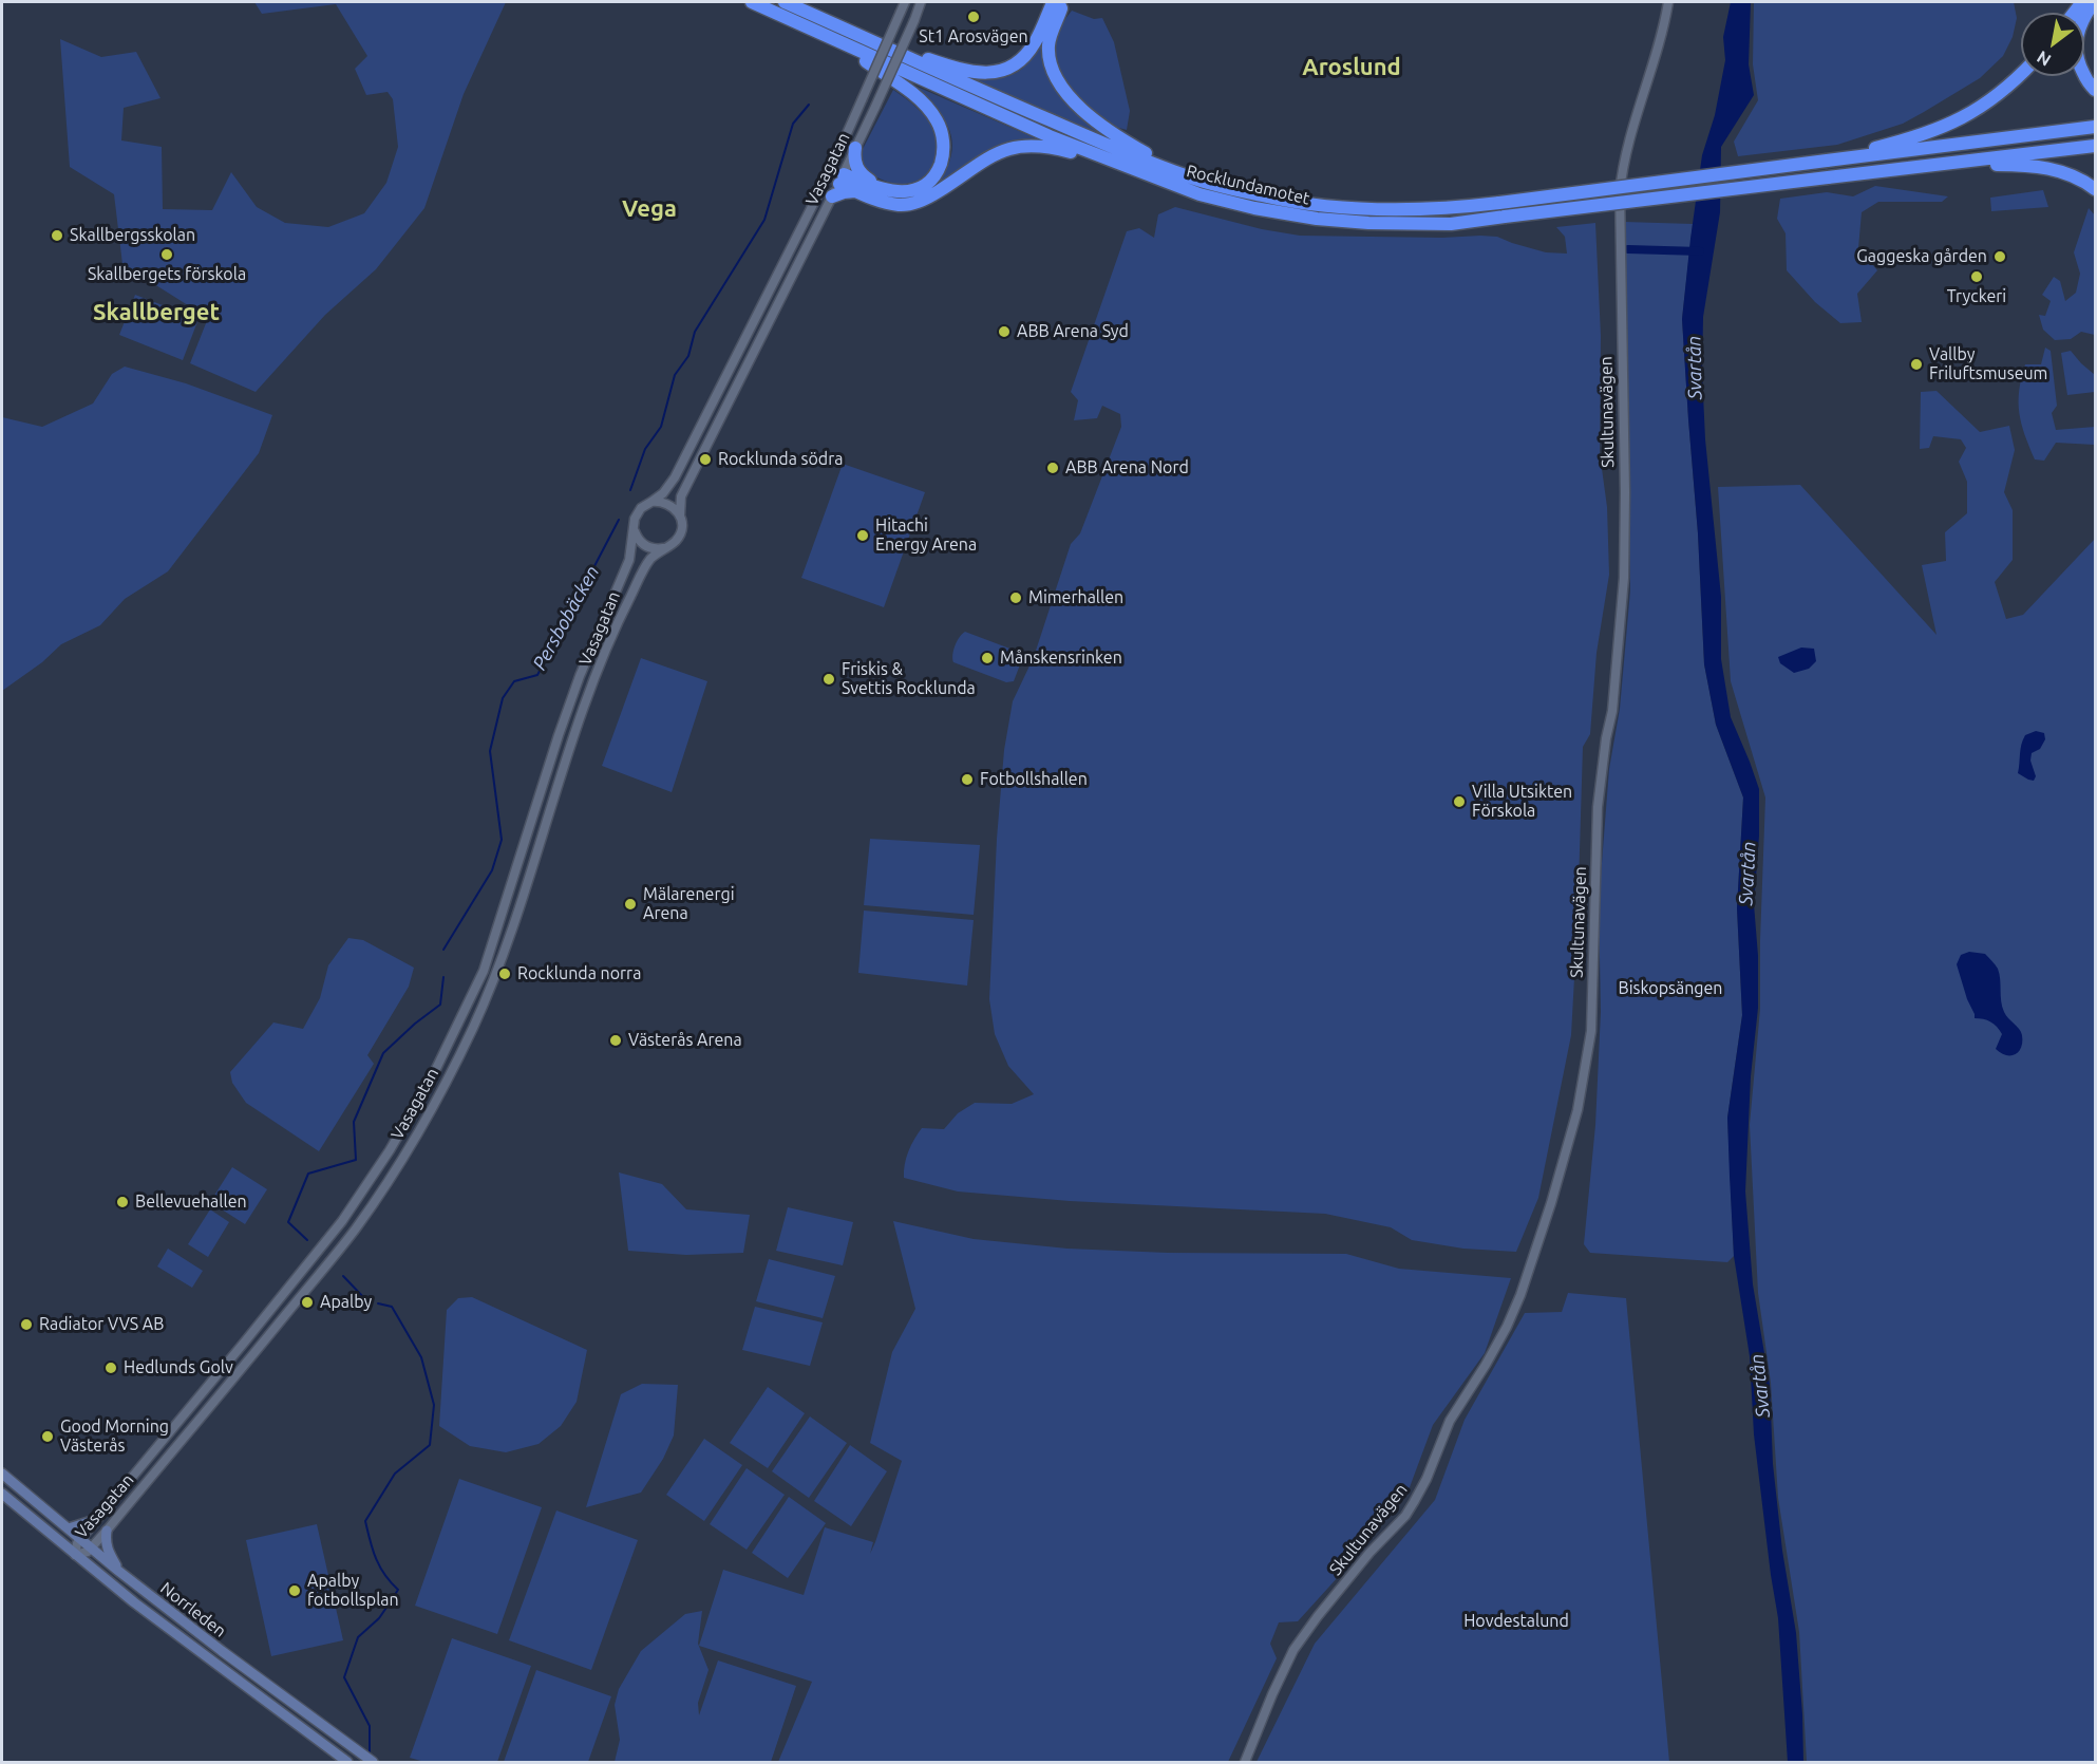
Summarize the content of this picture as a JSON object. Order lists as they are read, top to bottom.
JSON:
{
  "streets": {
    "highway": ["Rocklundamotet"],
    "main road": ["Norrleden"],
    "street": ["Vasagatan", "Skultunavägen"]
  },
  "crossings": [
    ["Vasagatan", "Norrleden"]
  ],
  "districts": ["Aroslund", "Vega", "Skallberget"],
  "water": ["Svartån", "Persbobäcken"],
  "parks": ["Biskopsängen", "Hovdestalund"],
  "places": [
    "St1 Arosvägen",
    "Skallbergsskolan",
    "Skallbergets förskola",
    "Gaggeska gården",
    "Tryckeri",
    "ABB Arena Syd",
    "Vallby Friluftsmuseum",
    "Rocklunda södra",
    "ABB Arena Nord",
    "Hitachi Energy Arena",
    "Mimerhallen",
    "Månskensrinken",
    "Friskis & Svettis Rocklunda",
    "Fotbollshallen",
    "Villa Utsikten Förskola",
    "Mälarenergi Arena",
    "Rocklunda norra",
    "Västerås Arena",
    "Bellevuehallen",
    "Apalby",
    "Radiator VVS AB",
    "Hedlunds Golv",
    "Good Morning Västerås",
    "Apalby fotbollsplan"
  ],
  "north": "bottom left"
}
